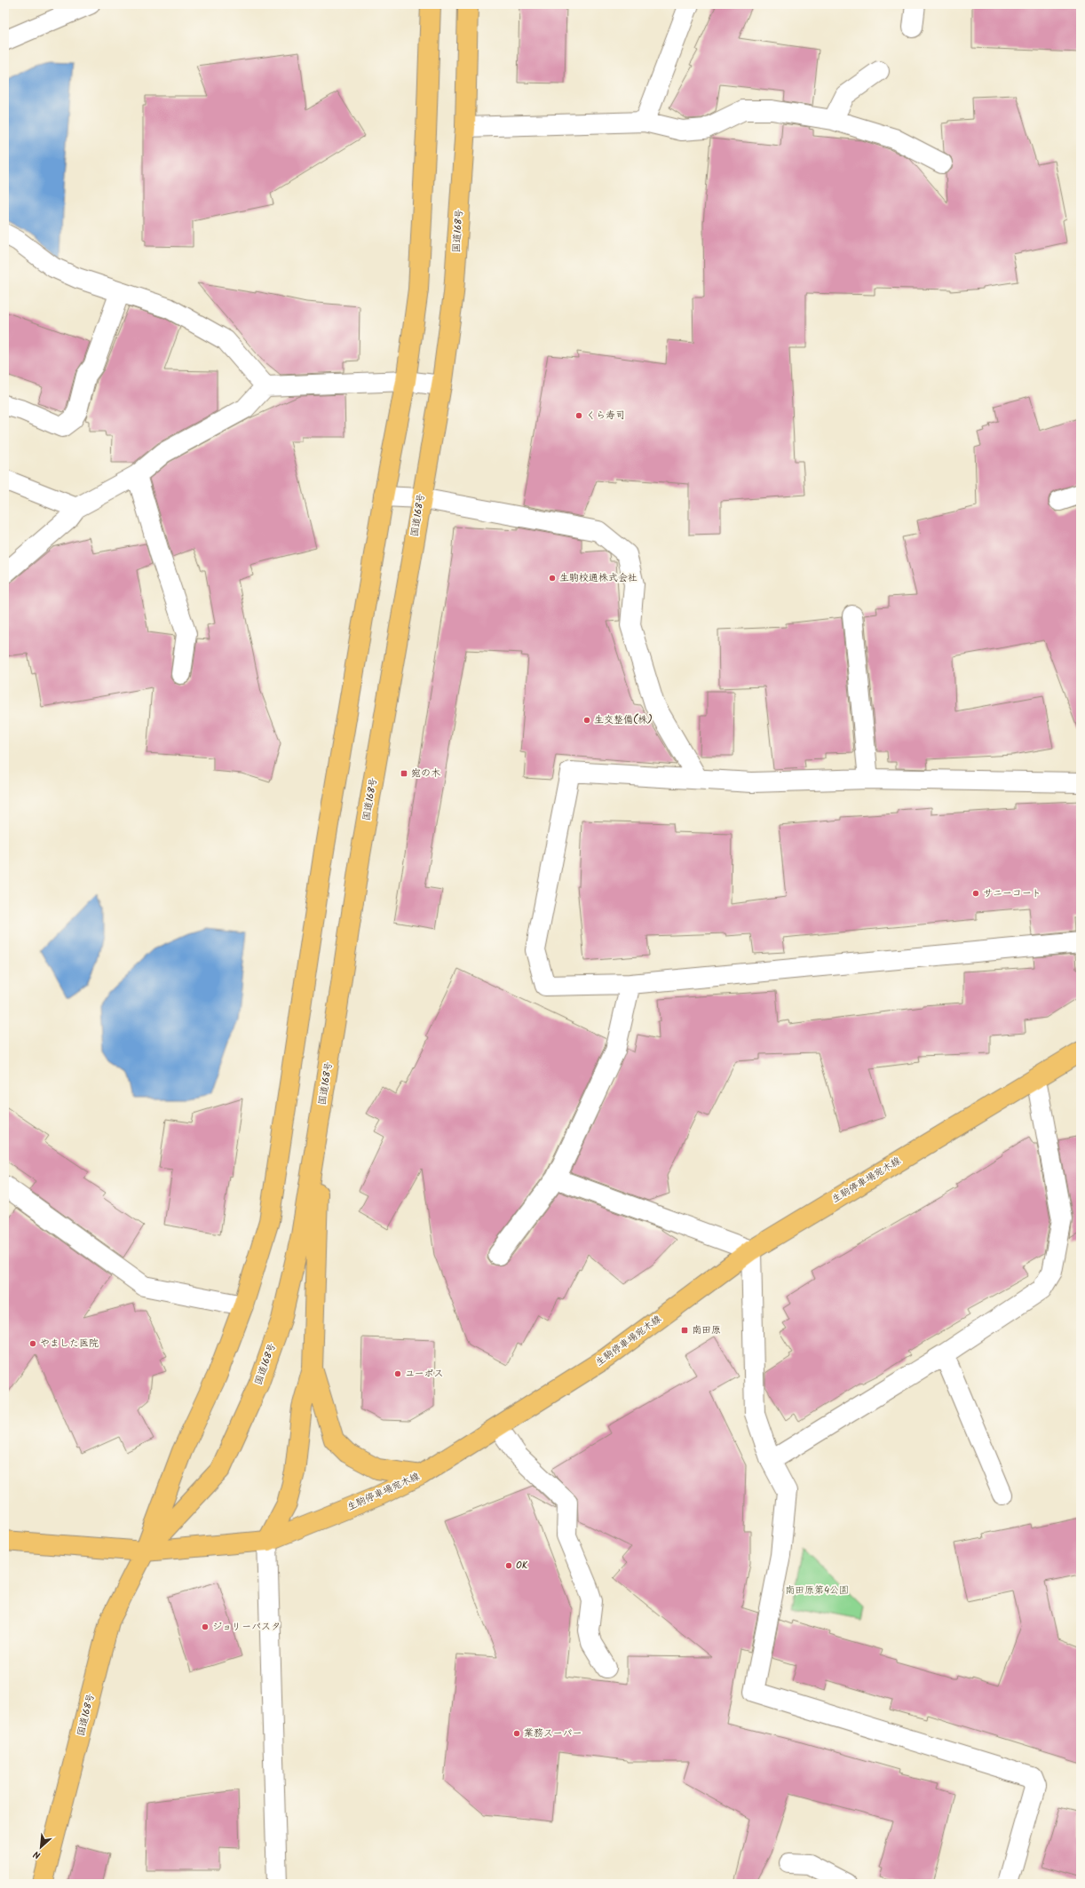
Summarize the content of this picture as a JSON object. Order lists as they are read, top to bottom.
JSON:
{
  "streets": {
    "main road": ["国道168号", "生駒停車場宛木線"]
  },
  "crossings": [
    ["国道168号", "生駒停車場宛木線"]
  ],
  "parks": ["南田原第4公園"],
  "places": {
    "other": [
      "くら寿司",
      "生駒校通株式会社",
      "生交整備(株)",
      "サニーコート",
      "やました医院",
      "ユーポス",
      "OK",
      "ジョリーパスタ",
      "業務スーパー"
    ],
    "transit": ["宛の木", "南田原"]
  },
  "north": "bottom left"
}
